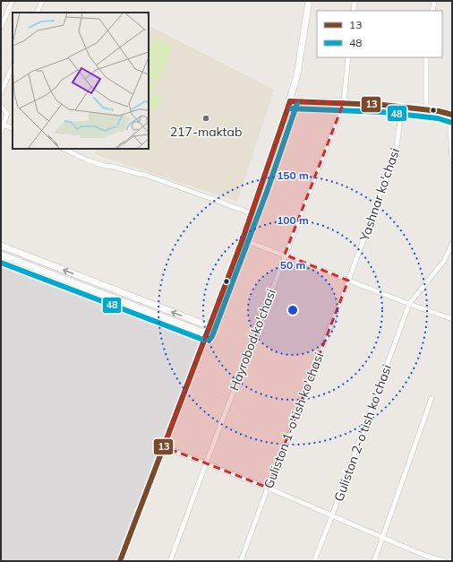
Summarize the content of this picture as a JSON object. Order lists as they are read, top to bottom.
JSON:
{
  "streets": {
    "street": [
      "Yashnar ko'chasi",
      "Hayrobod ko'chasi",
      "Guliston 1-o'tish ko'chasi",
      "Guliston 2-o'tish ko'chasi"
    ]
  },
  "crossings": [
    ["Yashnar ko'chasi", "Guliston 1-o'tish ko'chasi"]
  ],
  "places": ["217-maktab"],
  "lines": ["transit line 13", "transit line 48"],
  "legend": ["13", "48"],
  "rings": ["150 m", "100 m", "50 m"]
}
